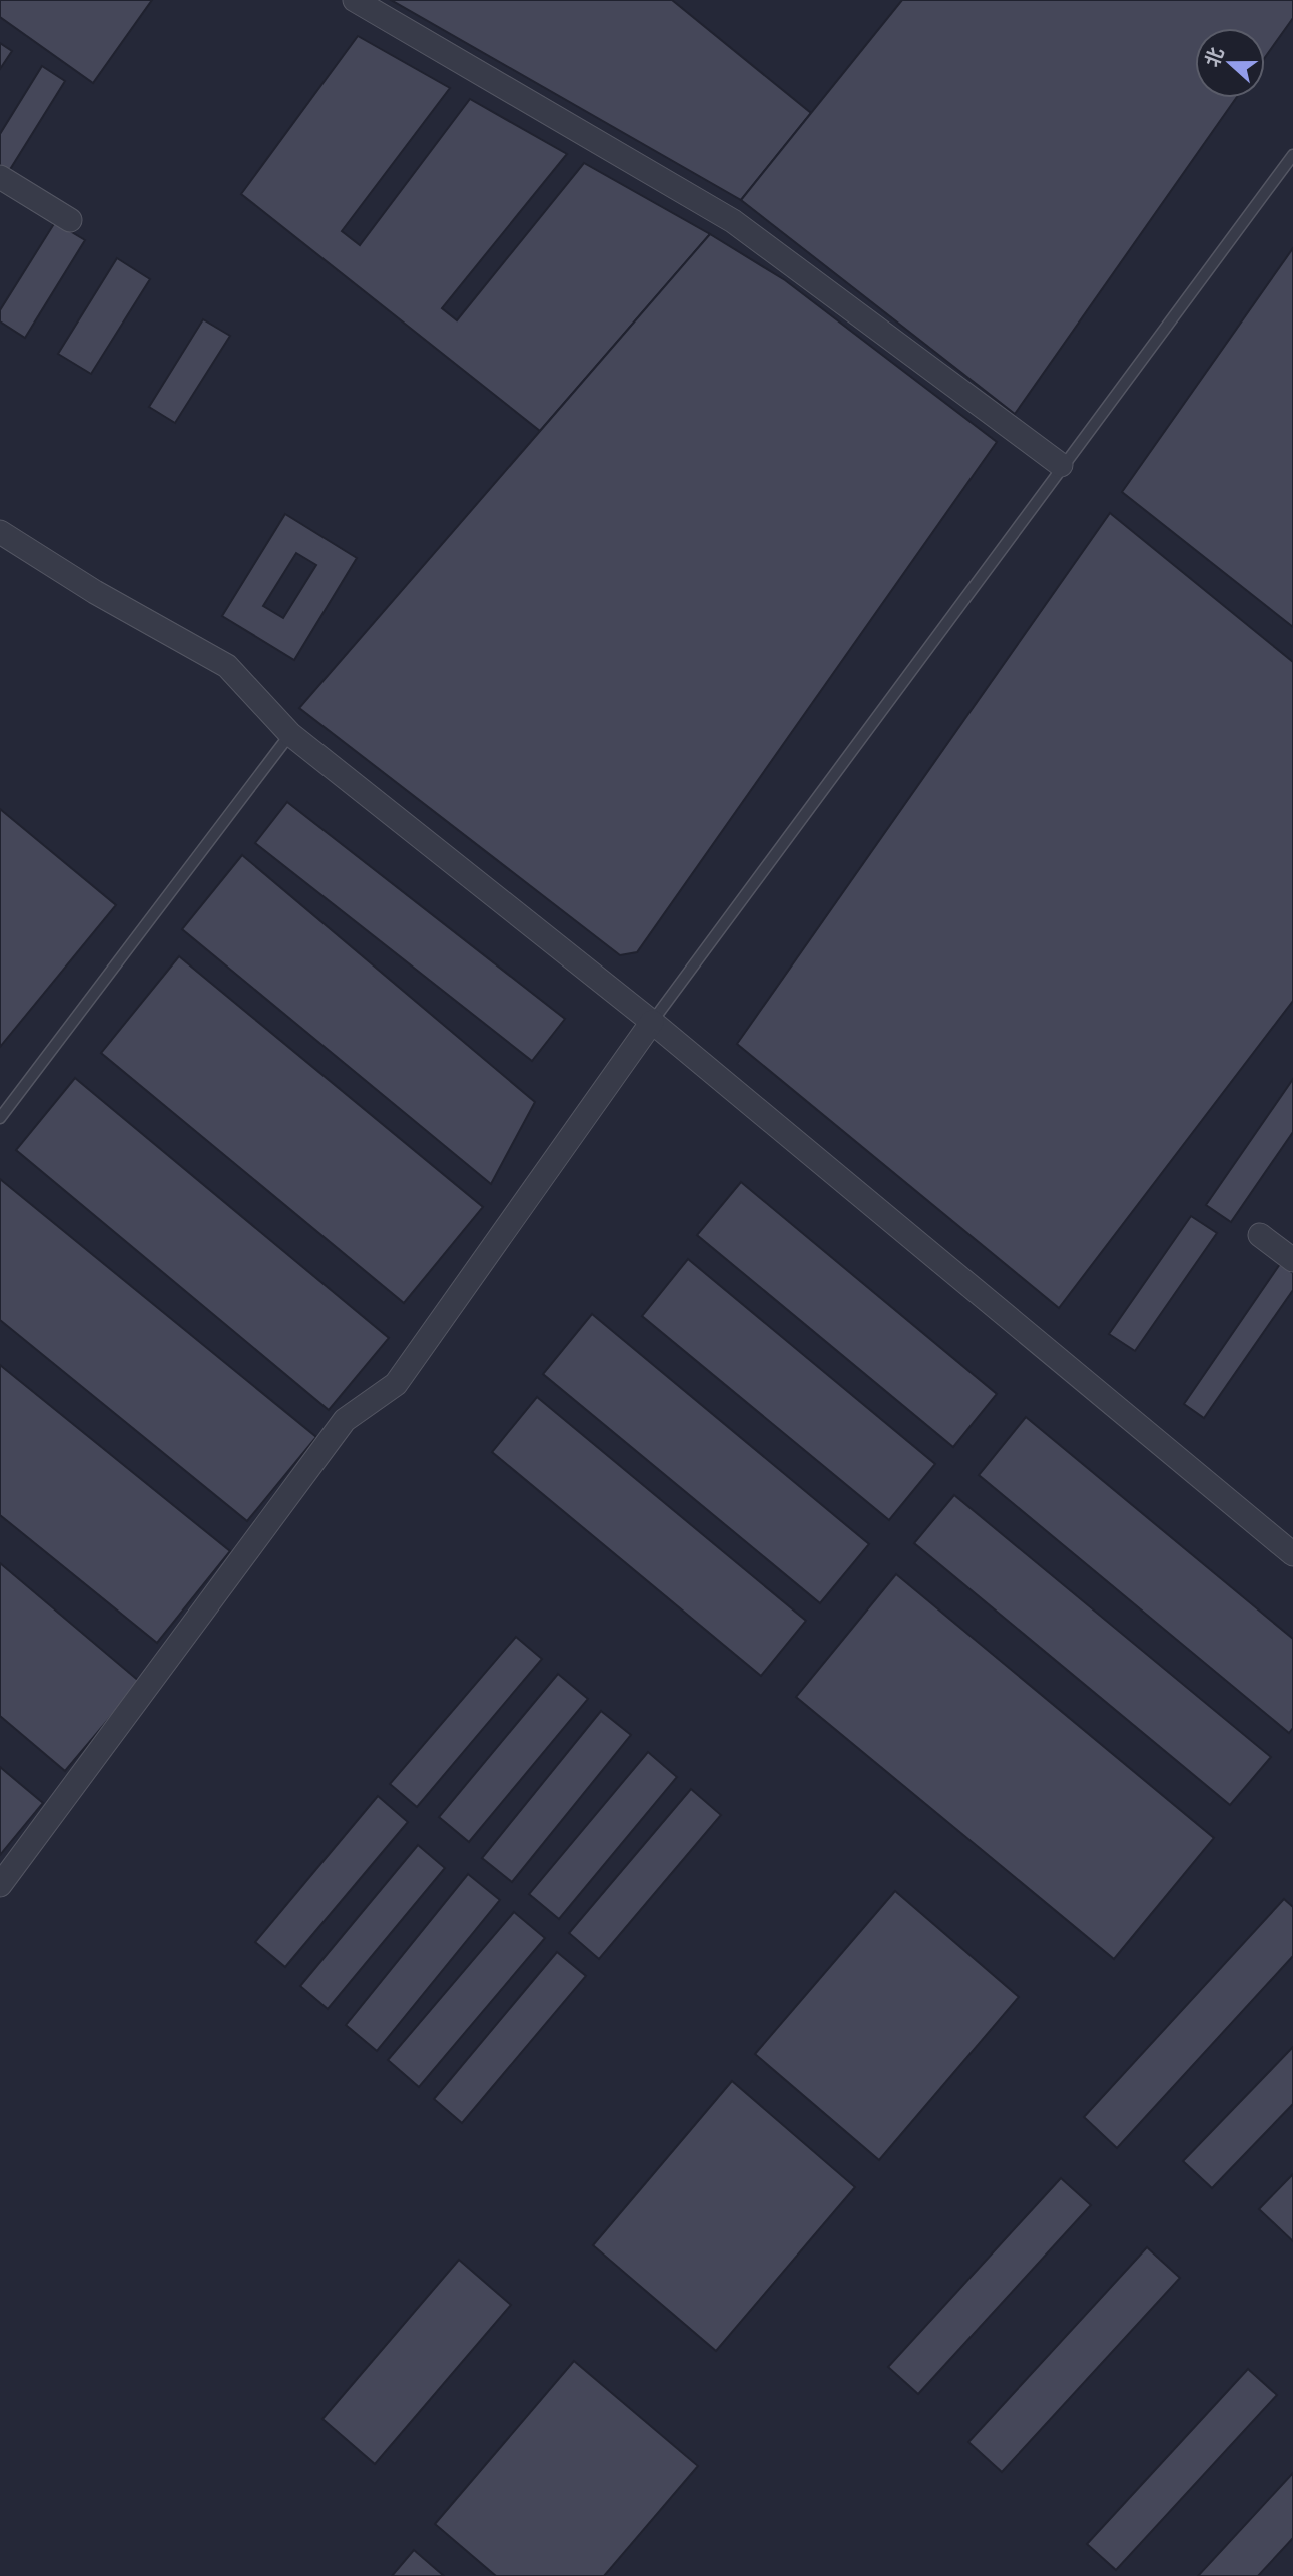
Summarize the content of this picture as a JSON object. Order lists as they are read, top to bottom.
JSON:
{
  "north": "left"
}
